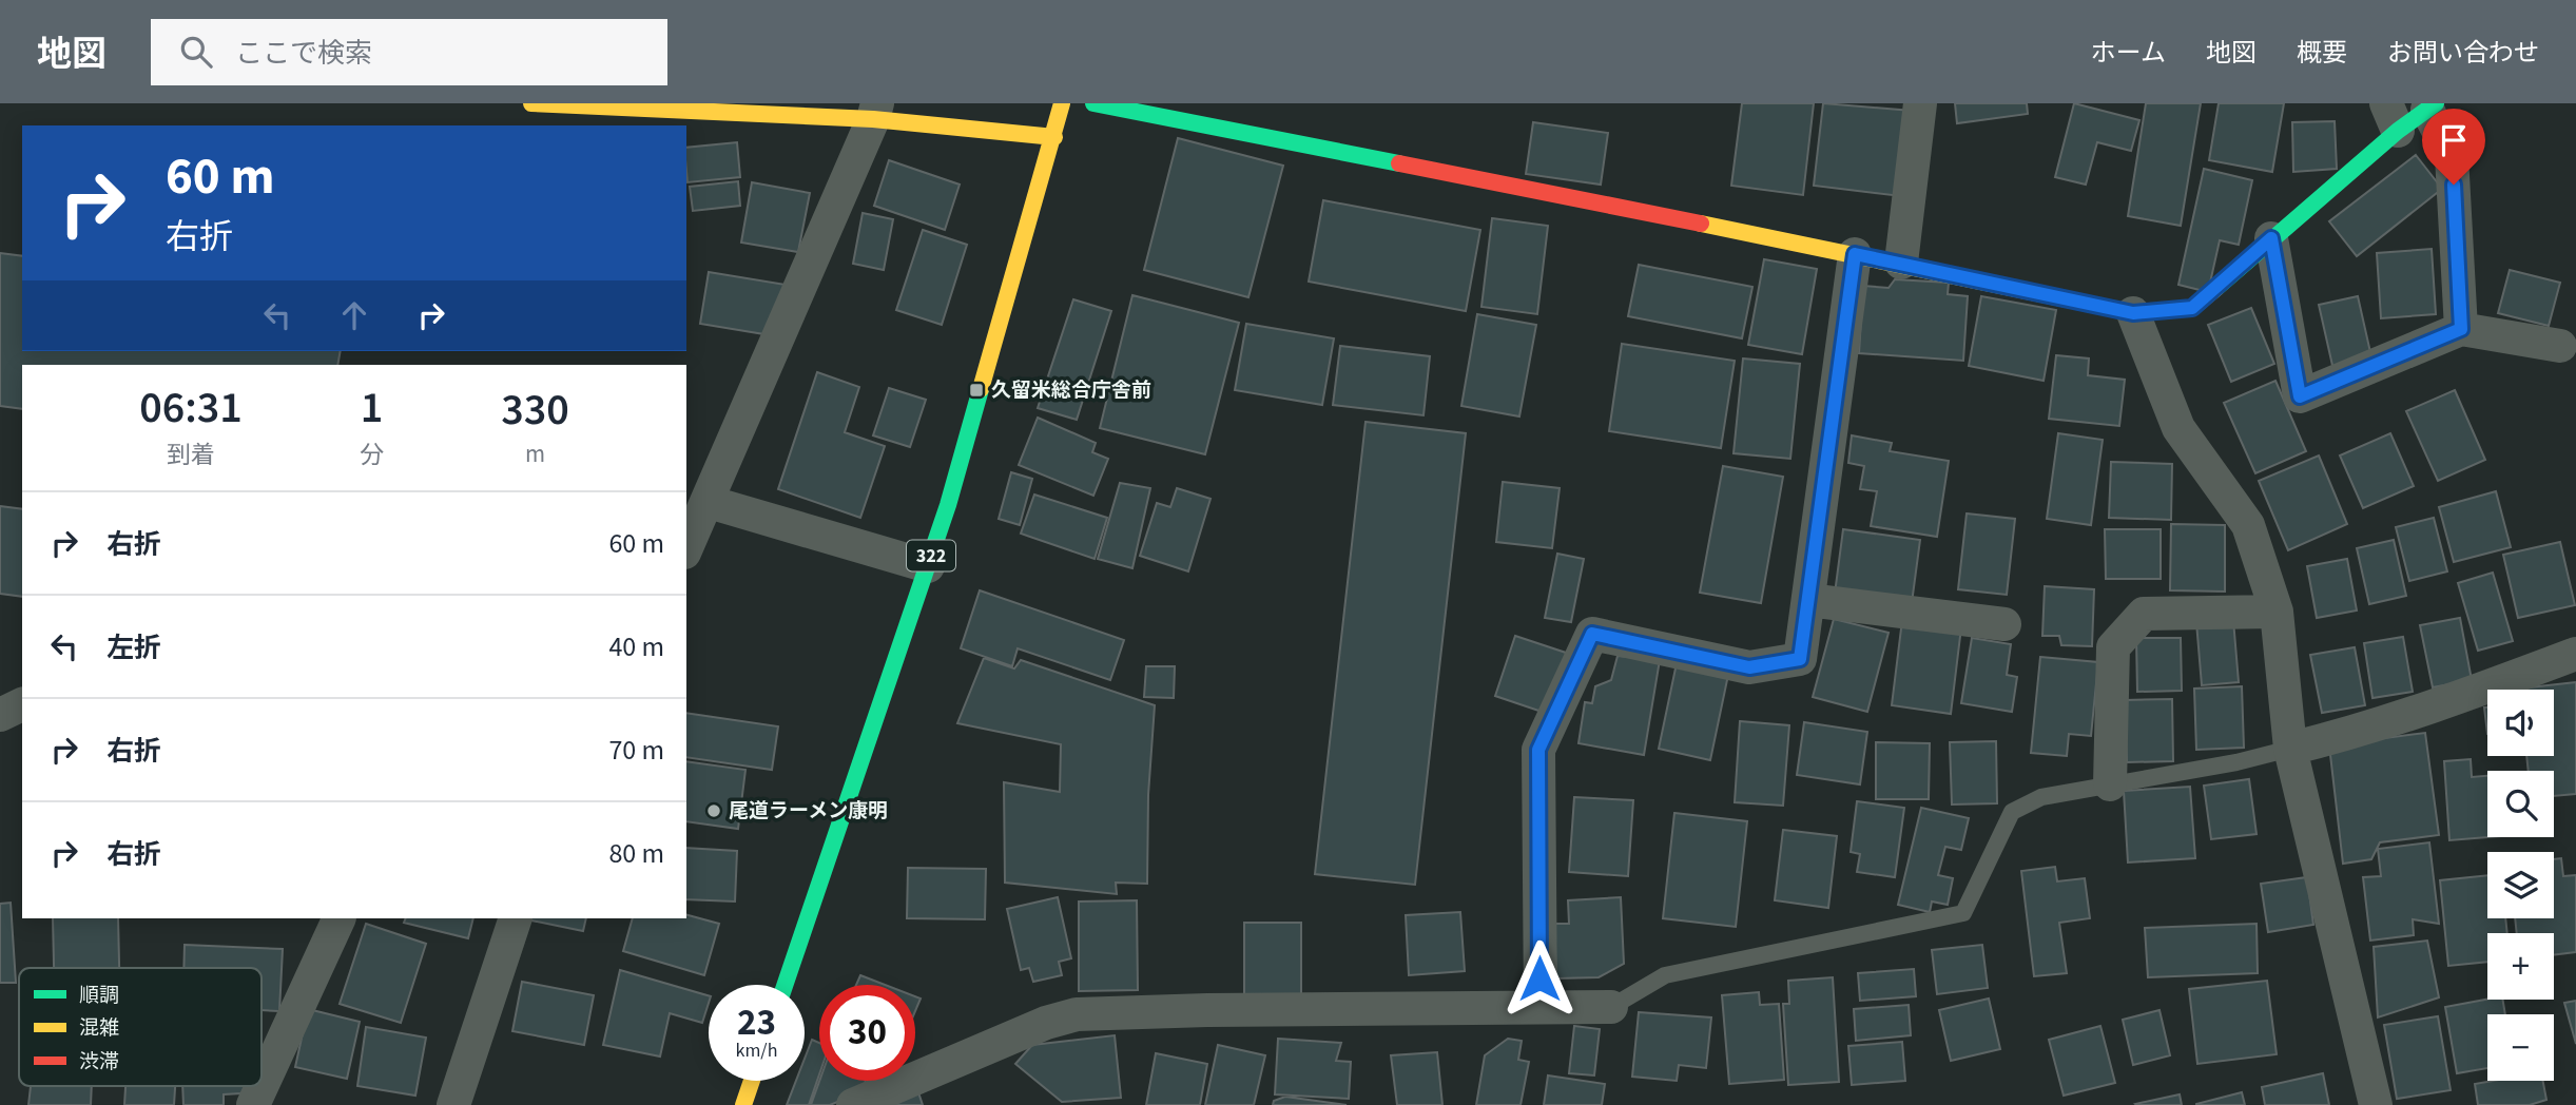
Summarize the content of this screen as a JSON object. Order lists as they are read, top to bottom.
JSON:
{
  "streets": {
    "main road": ["322"]
  },
  "places": {
    "transit": ["久留米総合庁舎前"],
    "other": ["尾道ラーメン康明"]
  },
  "legend": ["順調", "混雑", "渋滞"],
  "page": {
    "header": "地図",
    "search": "ここで検索",
    "nav": [
      "ホーム",
      "地図",
      "概要",
      "お問い合わせ"
    ],
    "turn": ["60 m", "右折"],
    "eta": [
      "06:31",
      "到着",
      "1",
      "分",
      "330",
      "m"
    ],
    "list": [
      {
        "name": "右折",
        "value": "60 m"
      },
      {
        "name": "左折",
        "value": "40 m"
      },
      {
        "name": "右折",
        "value": "70 m"
      },
      {
        "name": "右折",
        "value": "80 m"
      }
    ],
    "map_buttons": ["+", "−"],
    "speed": "23 km/h",
    "limit": "30"
  }
}
